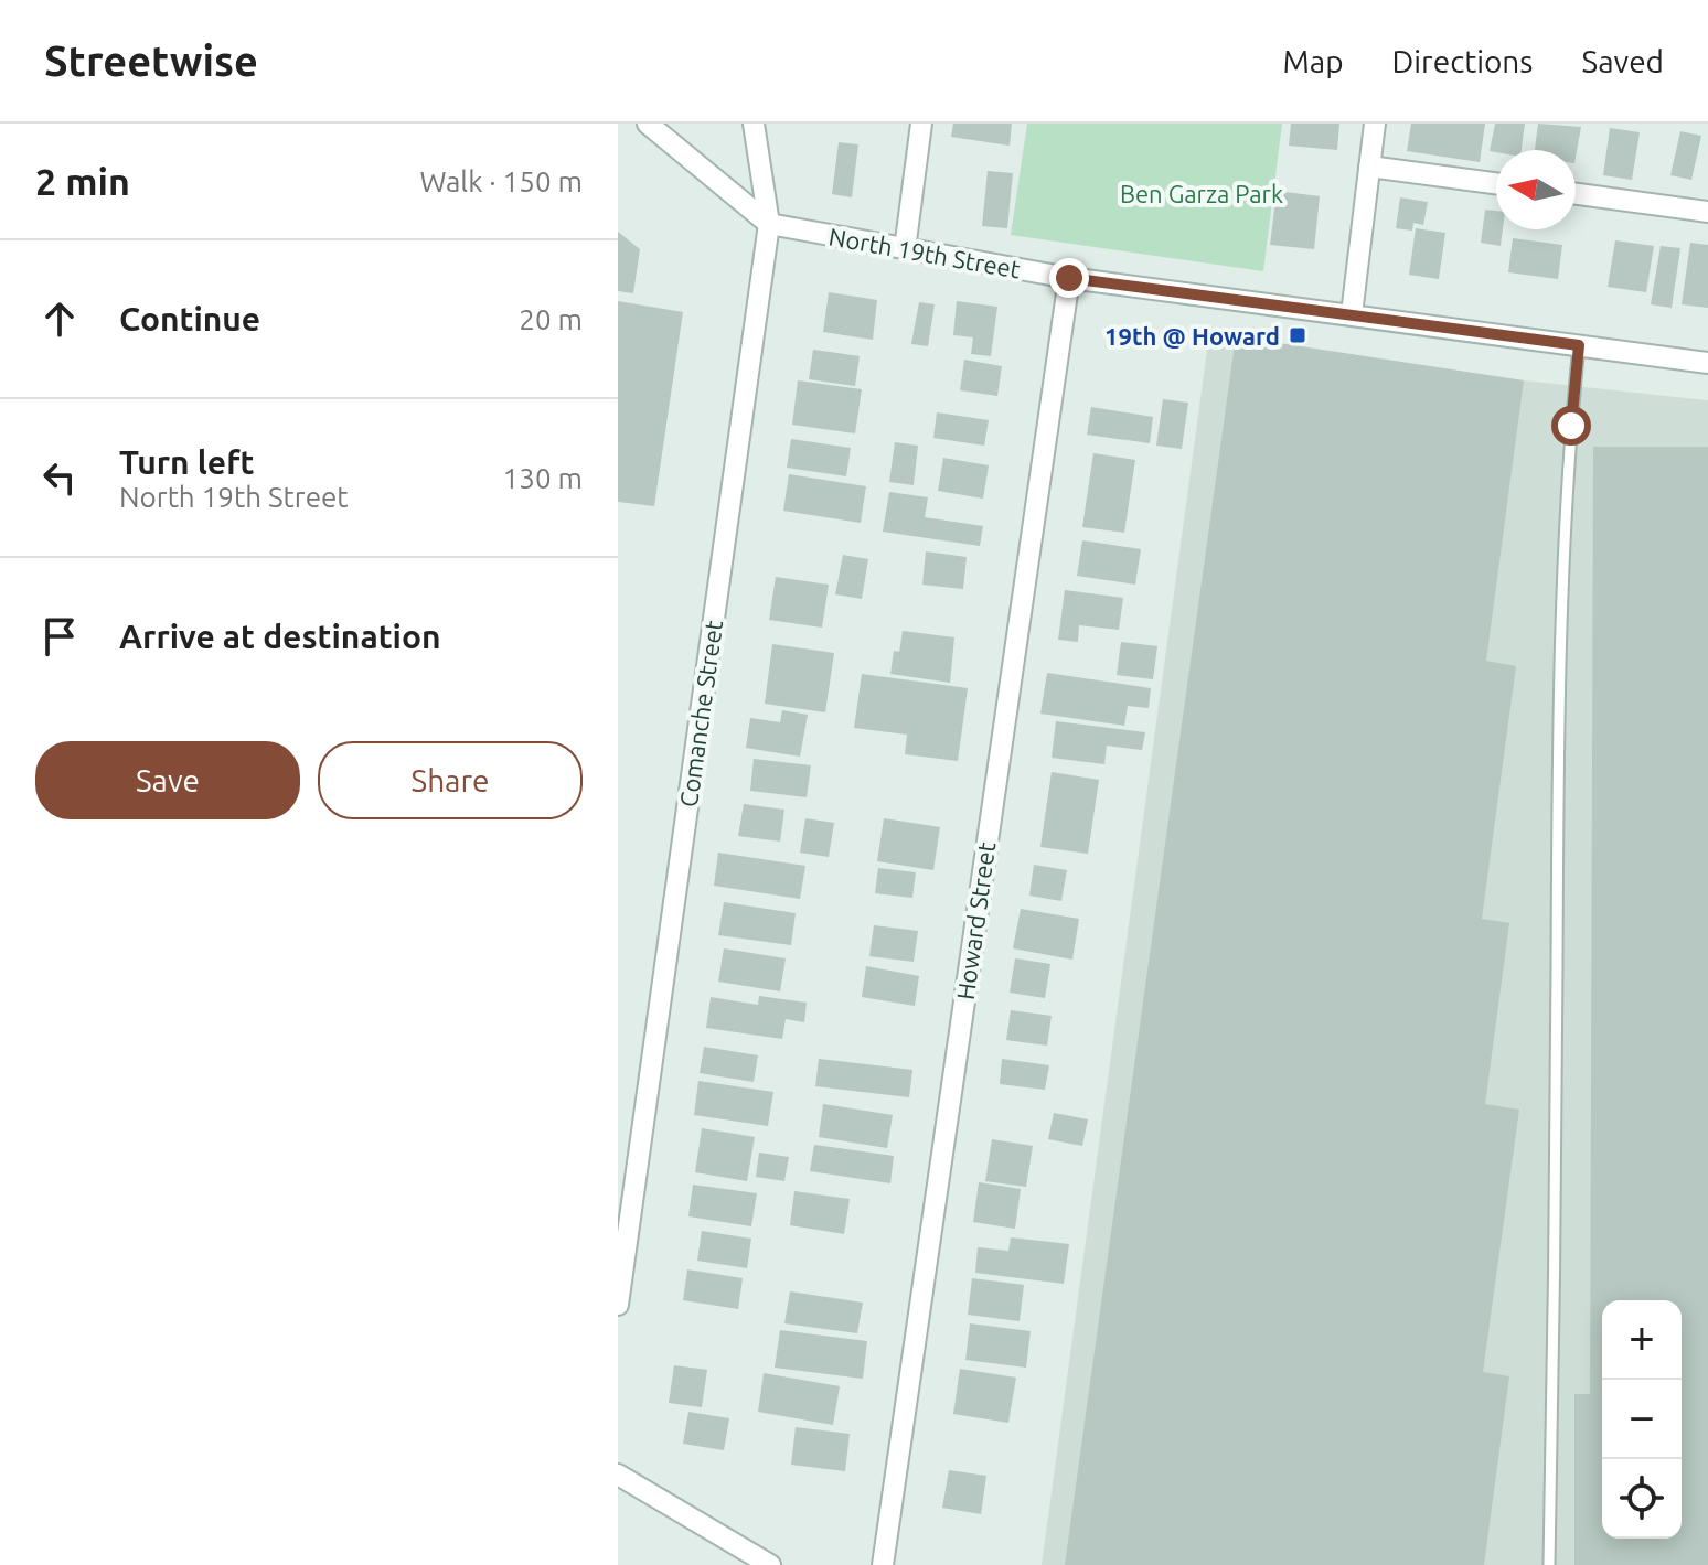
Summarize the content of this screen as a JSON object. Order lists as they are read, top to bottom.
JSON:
{
  "streets": {
    "street": ["North 19th Street", "Comanche Street", "Howard Street"]
  },
  "crossings": [
    ["North 19th Street", "Comanche Street"],
    ["North 19th Street", "Howard Street"]
  ],
  "parks": ["Ben Garza Park"],
  "places": {
    "transit": ["19th @ Howard"]
  },
  "north": "left",
  "page": {
    "header": "Streetwise",
    "nav": ["Map", "Directions", "Saved"],
    "heading": ["2 min", "Walk · 150 m"],
    "list": [
      ["Continue", "20 m"],
      ["Turn left", "North 19th Street", "130 m"],
      "Arrive at destination"
    ],
    "buttons": ["Save", "Share"],
    "map_buttons": ["+", "−"]
  }
}
